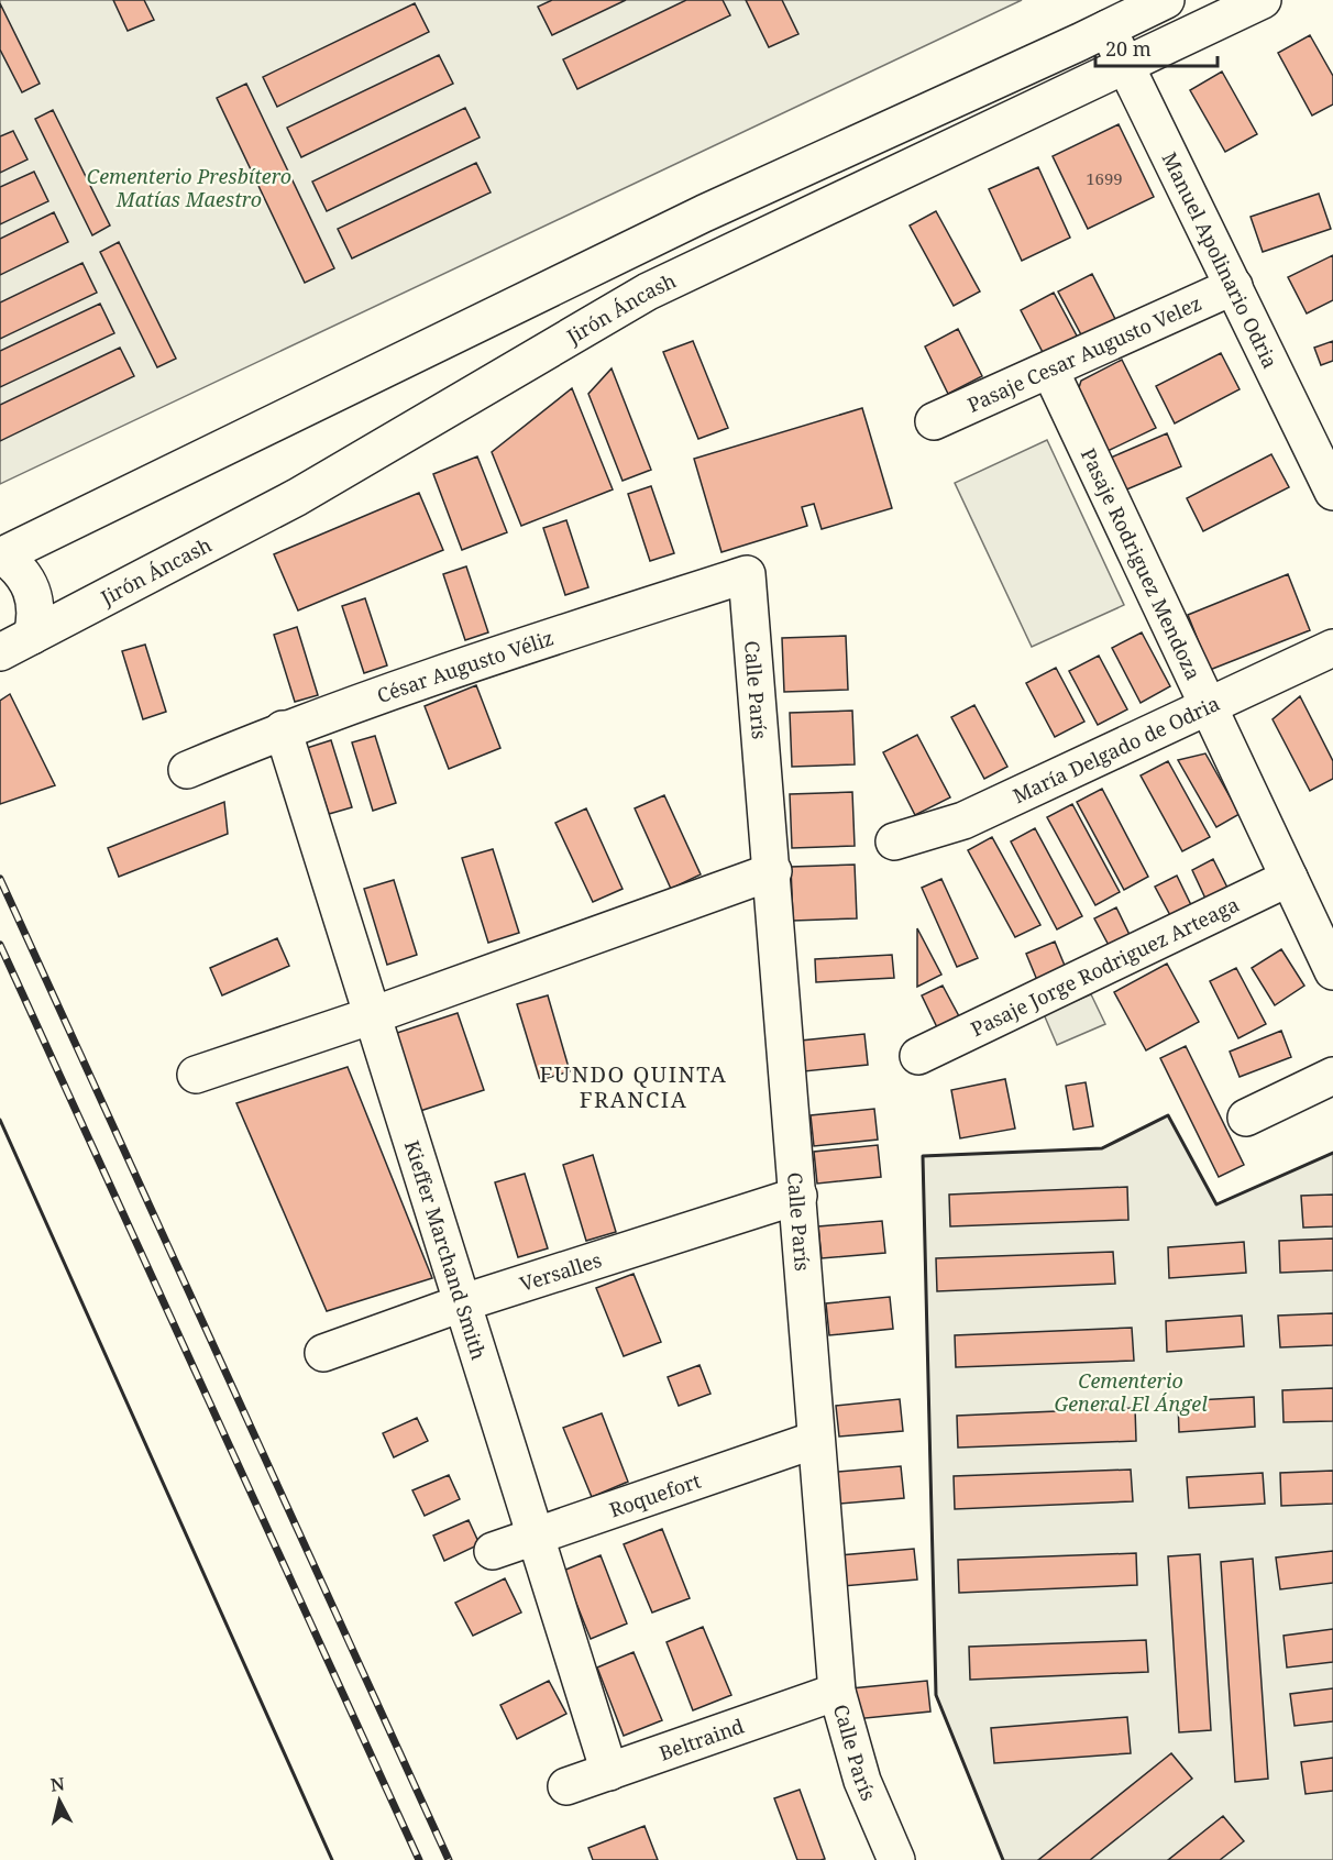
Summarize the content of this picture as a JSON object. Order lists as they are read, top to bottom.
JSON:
{
  "streets": {
    "street": [
      "Manuel Apolinario Odria",
      "Jirón Áncash",
      "Pasaje Cesar Augusto Velez",
      "Pasaje Rodriguez Mendoza",
      "César Augusto Véliz",
      "Calle París",
      "María Delgado de Odria",
      "Pasaje Jorge Rodriguez Arteaga",
      "Kieffer Marchand Smith",
      "Versalles",
      "Roquefort",
      "Beltraind"
    ]
  },
  "crossings": [
    ["Manuel Apolinario Odria", "Jirón Áncash"],
    ["Manuel Apolinario Odria", "Pasaje Cesar Augusto Velez"],
    ["Pasaje Cesar Augusto Velez", "Pasaje Rodriguez Mendoza"],
    ["Pasaje Rodriguez Mendoza", "María Delgado de Odria"],
    ["Pasaje Rodriguez Mendoza", "Pasaje Jorge Rodriguez Arteaga"],
    ["César Augusto Véliz", "Calle París"],
    ["César Augusto Véliz", "Kieffer Marchand Smith"],
    ["Calle París", "Versalles"],
    ["Calle París", "Roquefort"],
    ["Calle París", "Beltraind"],
    ["Kieffer Marchand Smith", "Versalles"],
    ["Kieffer Marchand Smith", "Roquefort"],
    ["Kieffer Marchand Smith", "Beltraind"]
  ],
  "districts": ["FUNDO QUINTA FRANCIA"],
  "parks": ["Cementerio Presbítero Matías Maestro", "Cementerio General El Ángel"],
  "house_numbers": ["1699"],
  "scale_bar": "20 m",
  "north": "top"
}
